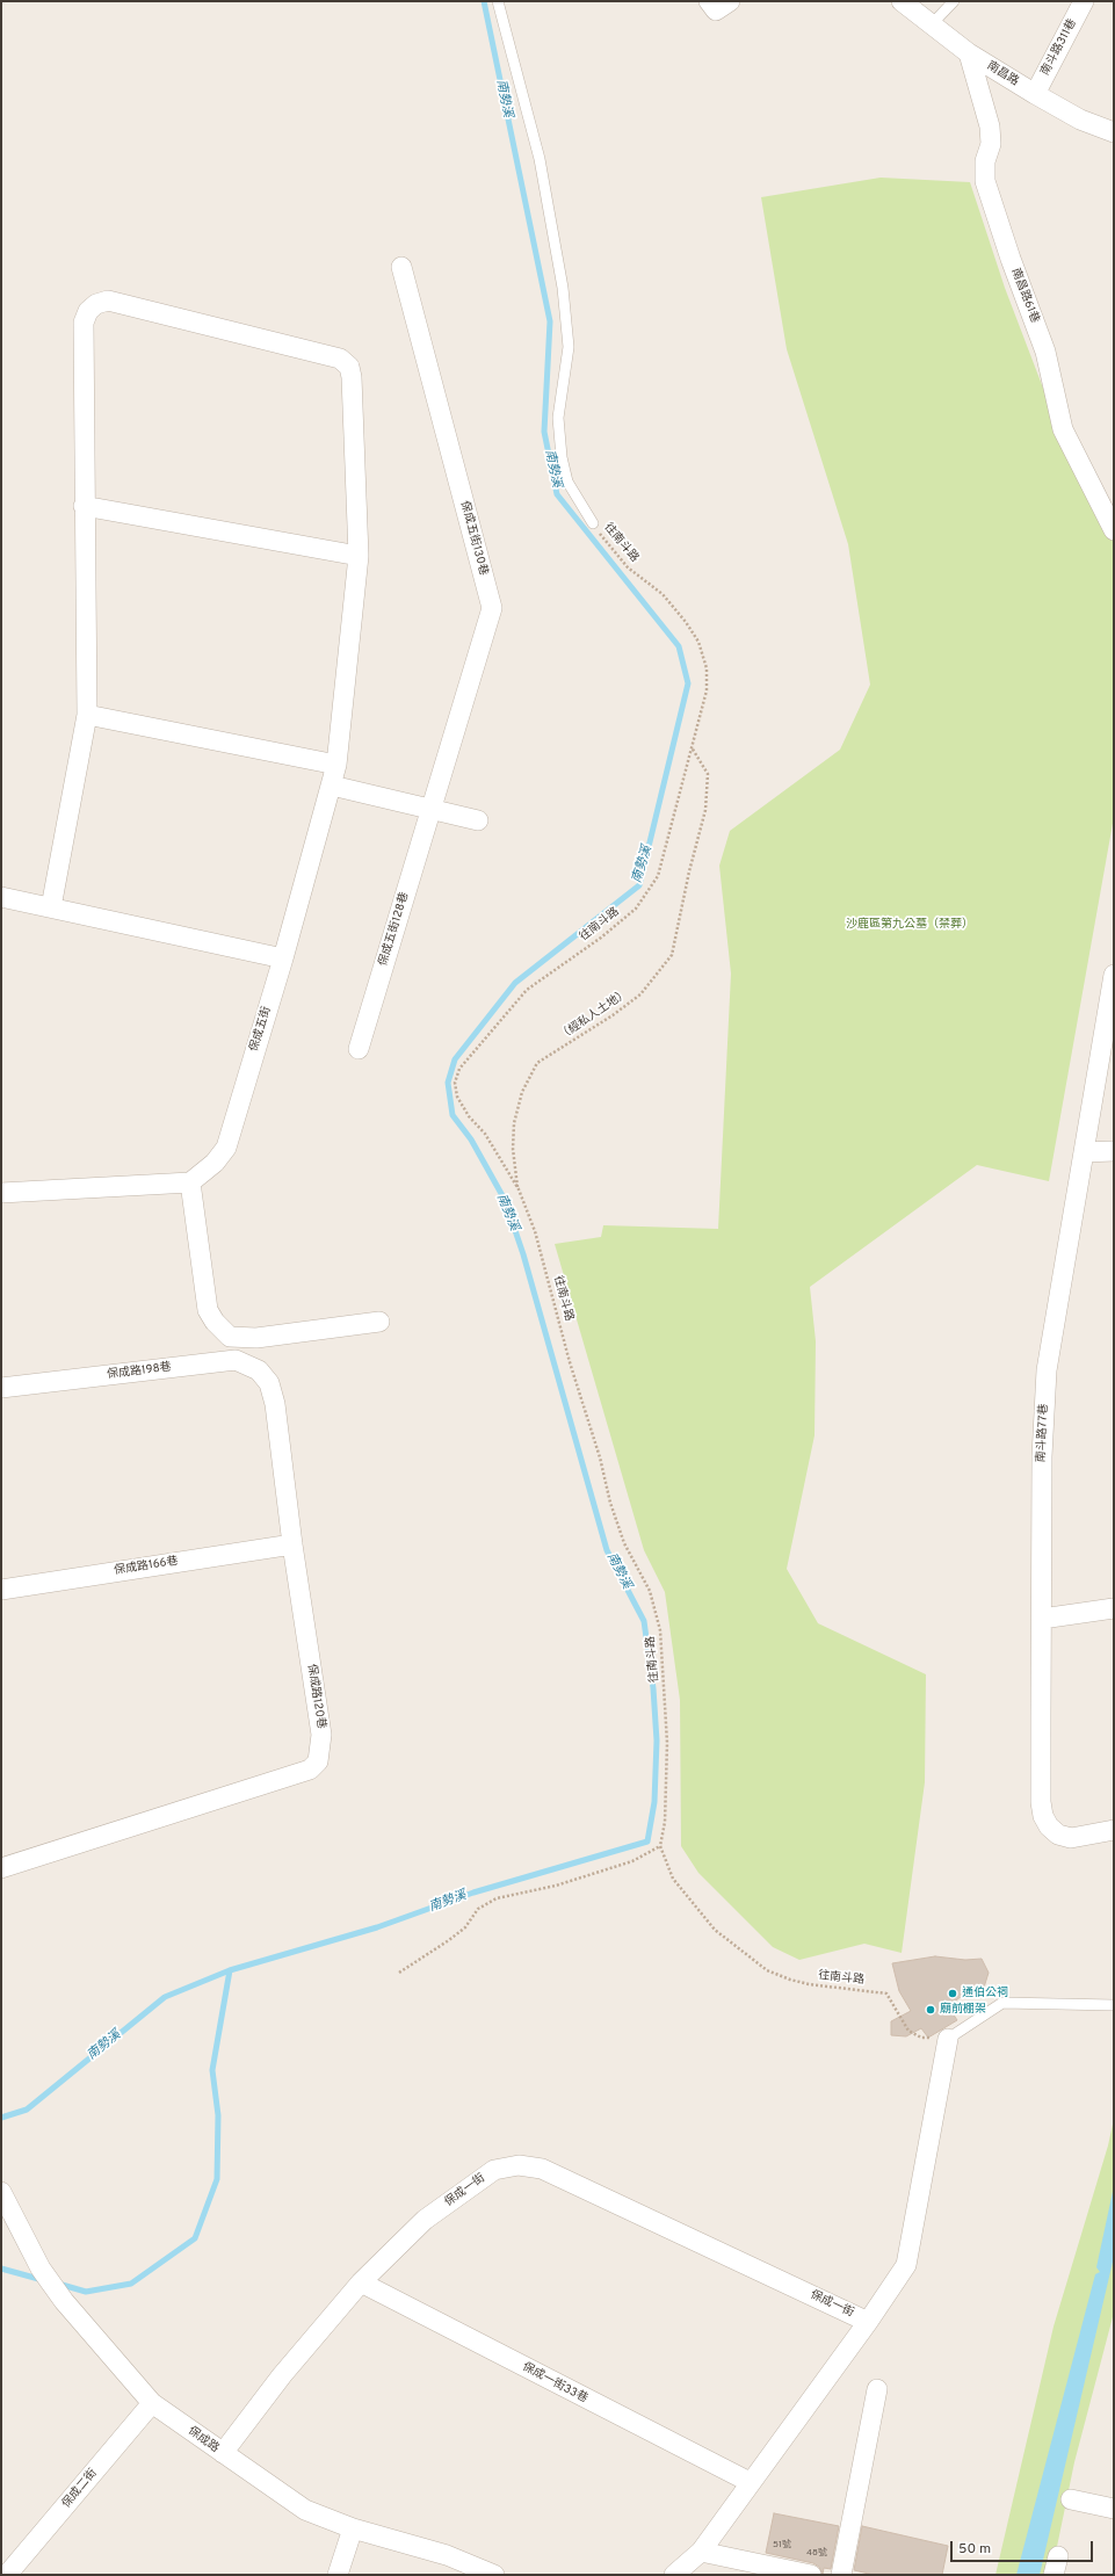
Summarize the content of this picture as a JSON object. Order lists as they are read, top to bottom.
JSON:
{
  "streets": {
    "street": [
      "南斗路311巷",
      "南昌路",
      "南昌路61巷",
      "保成五街130巷",
      "保成五街128巷",
      "保成五街",
      "保成路198巷",
      "南斗路77巷",
      "保成路166巷",
      "保成路120巷",
      "保成一街",
      "保成一街33巷",
      "保成路",
      "保成二街"
    ],
    "path": ["往南斗路", "（經私人土地）"]
  },
  "crossings": [
    ["南斗路311巷", "南昌路"],
    ["南昌路", "南昌路61巷"],
    ["保成五街130巷", "保成五街128巷"],
    ["往南斗路", "（經私人土地）"],
    ["往南斗路", "保成一街"],
    ["保成路198巷", "保成路120巷"],
    ["保成路166巷", "保成路120巷"],
    ["保成一街", "保成一街33巷"],
    ["保成一街", "保成路"],
    ["保成路", "保成二街"]
  ],
  "water": ["南勢溪"],
  "parks": ["沙鹿區第九公墓（禁葬）"],
  "places": ["通伯公祠", "廟前棚架"],
  "house_numbers": ["51號", "48號"],
  "scale_bar": "50 m"
}
